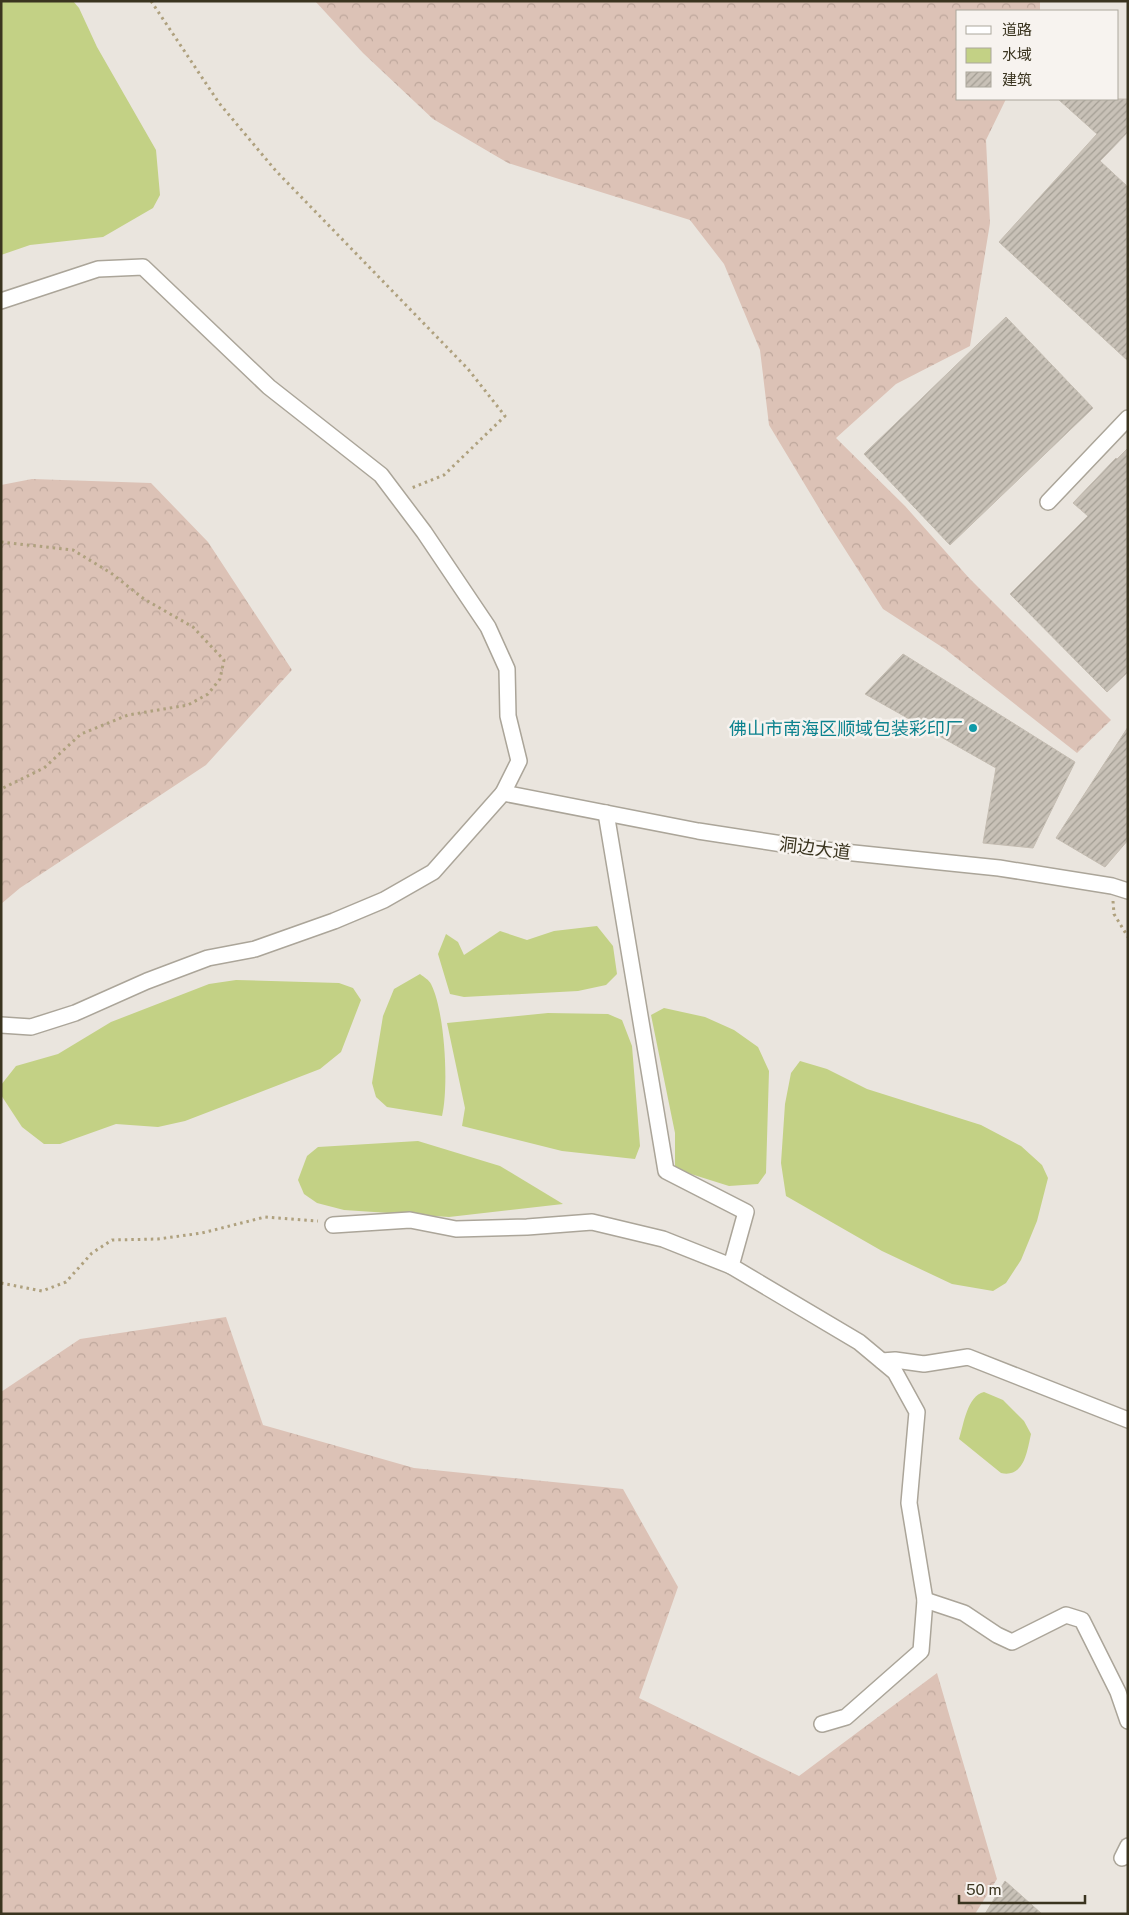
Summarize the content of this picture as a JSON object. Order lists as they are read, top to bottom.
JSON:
{
  "streets": {
    "street": ["洞边大道"]
  },
  "places": ["佛山市南海区顺域包装彩印厂"],
  "legend": ["道路", "水域", "建筑"],
  "scale_bar": "50 m"
}
